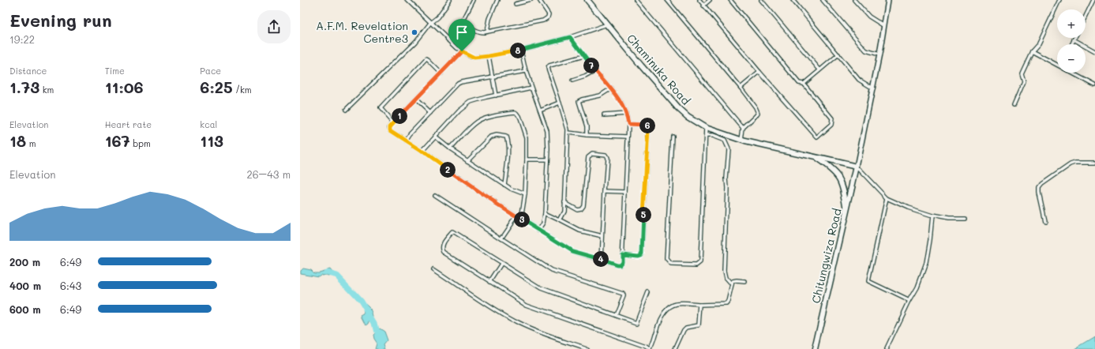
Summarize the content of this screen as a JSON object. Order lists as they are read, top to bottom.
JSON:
{
  "streets": {
    "main road": ["Chaminuka Road", "Chitungwiza Road"]
  },
  "crossings": [
    ["Chaminuka Road", "Chitungwiza Road"]
  ],
  "places": ["A.F.M. Revelation Centre3"],
  "page": {
    "heading": ["Evening run", "19:22"],
    "map_buttons": ["+", "−"],
    "pins": [
      "8",
      "7",
      "1",
      "6",
      "2",
      "5",
      "3",
      "4"
    ],
    "stats": [
      ["Distance", "1.73 km"],
      ["Time", "11:06"],
      ["Pace", "6:25 /km"],
      ["Elevation", "18 m"],
      ["Heart rate", "167 bpm"],
      ["kcal", "113"]
    ],
    "chart": ["Elevation", "26–43 m"],
    "list": [
      {
        "name": "200 m",
        "note": "6:49"
      },
      {
        "name": "400 m",
        "note": "6:43"
      },
      {
        "name": "600 m",
        "note": "6:49"
      }
    ]
  }
}
